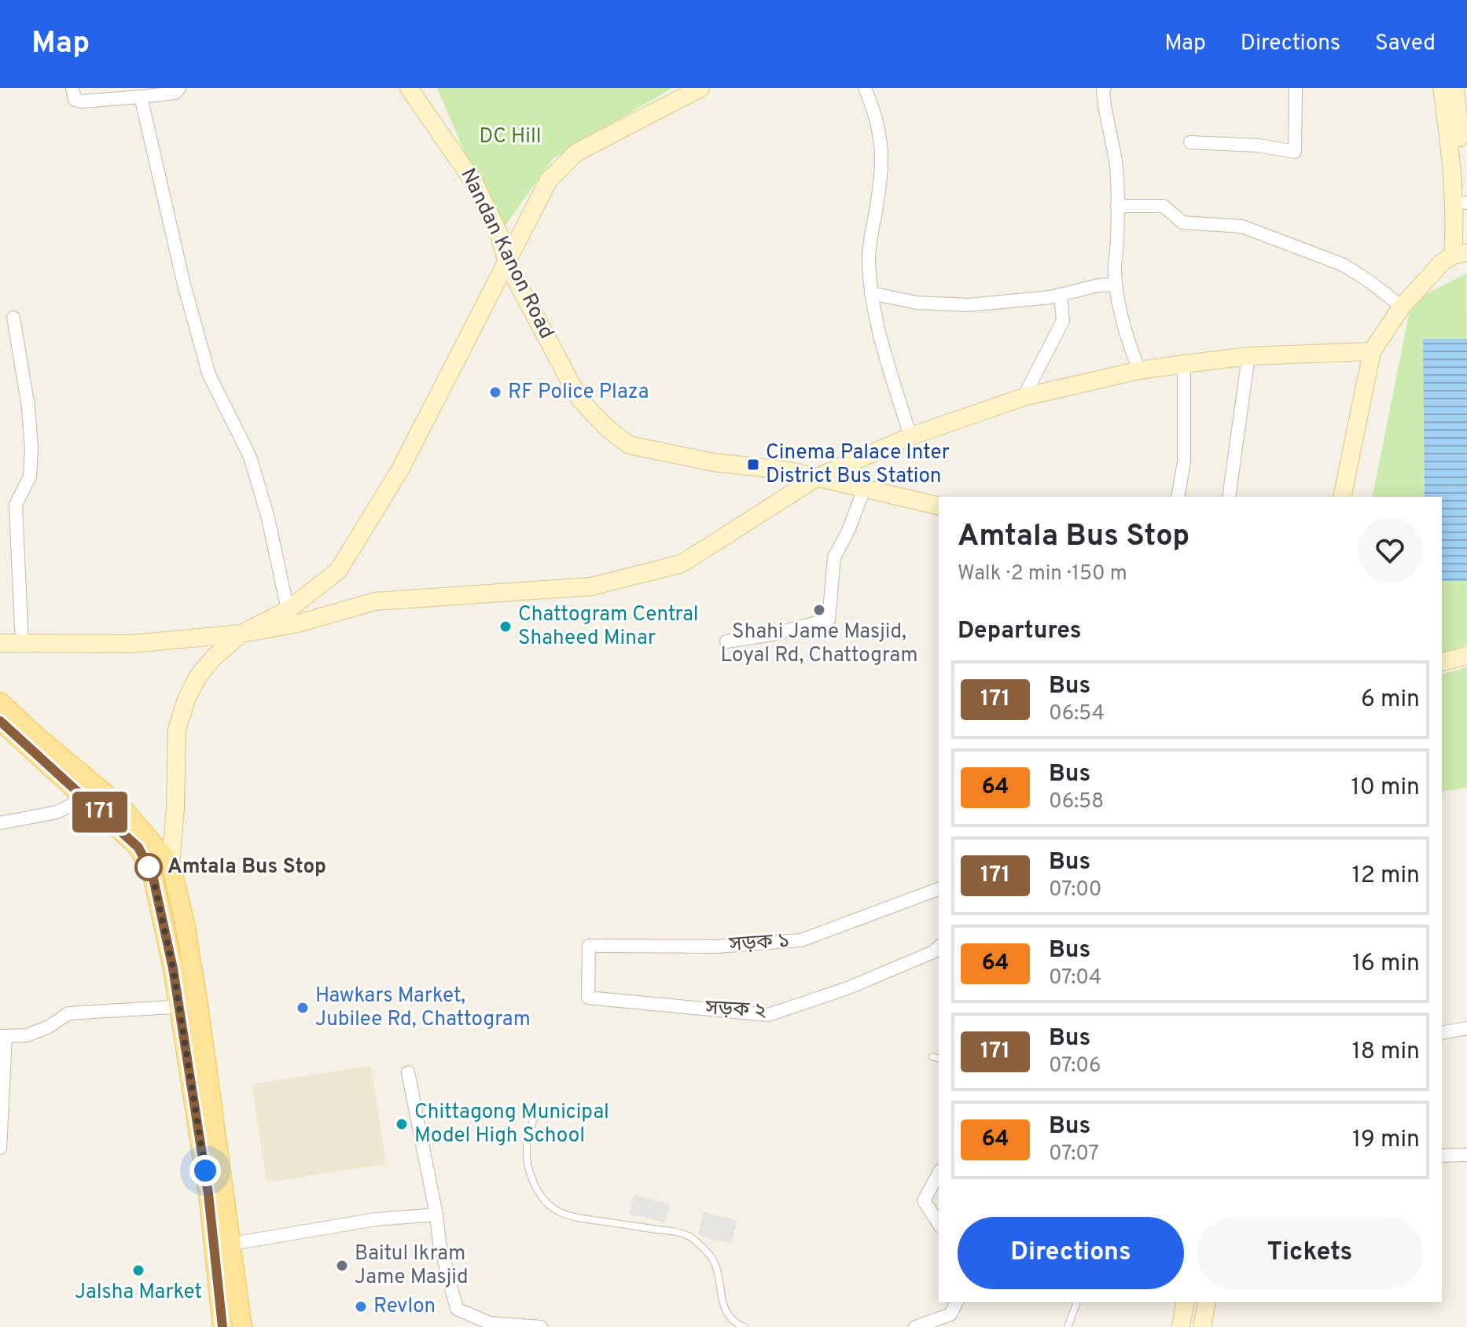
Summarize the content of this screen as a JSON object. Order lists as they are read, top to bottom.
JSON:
{
  "streets": {
    "main road": ["Nandan Kanon Road"],
    "street": ["সড়ক ১", "সড়ক ২"]
  },
  "crossings": [
    ["সড়ক ১", "সড়ক ২"]
  ],
  "parks": ["DC Hill"],
  "places": {
    "other": [
      "RF Police Plaza",
      "Shahi Jame Masjid, Loyal Rd, Chattogram",
      "Chattogram Central Shaheed Minar",
      "Amtala Bus Stop",
      "Hawkars Market, Jubilee Rd, Chattogram",
      "Chittagong Municipal Model High School",
      "Baitul Ikram Jame Masjid",
      "Jalsha Market",
      "Revlon"
    ],
    "transit": ["Cinema Palace Inter District Bus Station"]
  },
  "lines": ["bus line 171"],
  "page": {
    "header": "Map",
    "nav": ["Map", "Directions", "Saved"],
    "on_map": "171",
    "heading": [
      ["Amtala Bus Stop", "Walk · 2 min · 150 m"],
      "Departures"
    ],
    "list": [
      {
        "mark": "171",
        "name": "Bus",
        "note": "06:54",
        "value": "6 min"
      },
      {
        "mark": "64",
        "name": "Bus",
        "note": "06:58",
        "value": "10 min"
      },
      {
        "mark": "171",
        "name": "Bus",
        "note": "07:00",
        "value": "12 min"
      },
      {
        "mark": "64",
        "name": "Bus",
        "note": "07:04",
        "value": "16 min"
      },
      {
        "mark": "171",
        "name": "Bus",
        "note": "07:06",
        "value": "18 min"
      },
      {
        "mark": "64",
        "name": "Bus",
        "note": "07:07",
        "value": "19 min"
      }
    ],
    "buttons": ["Directions", "Tickets"]
  }
}
